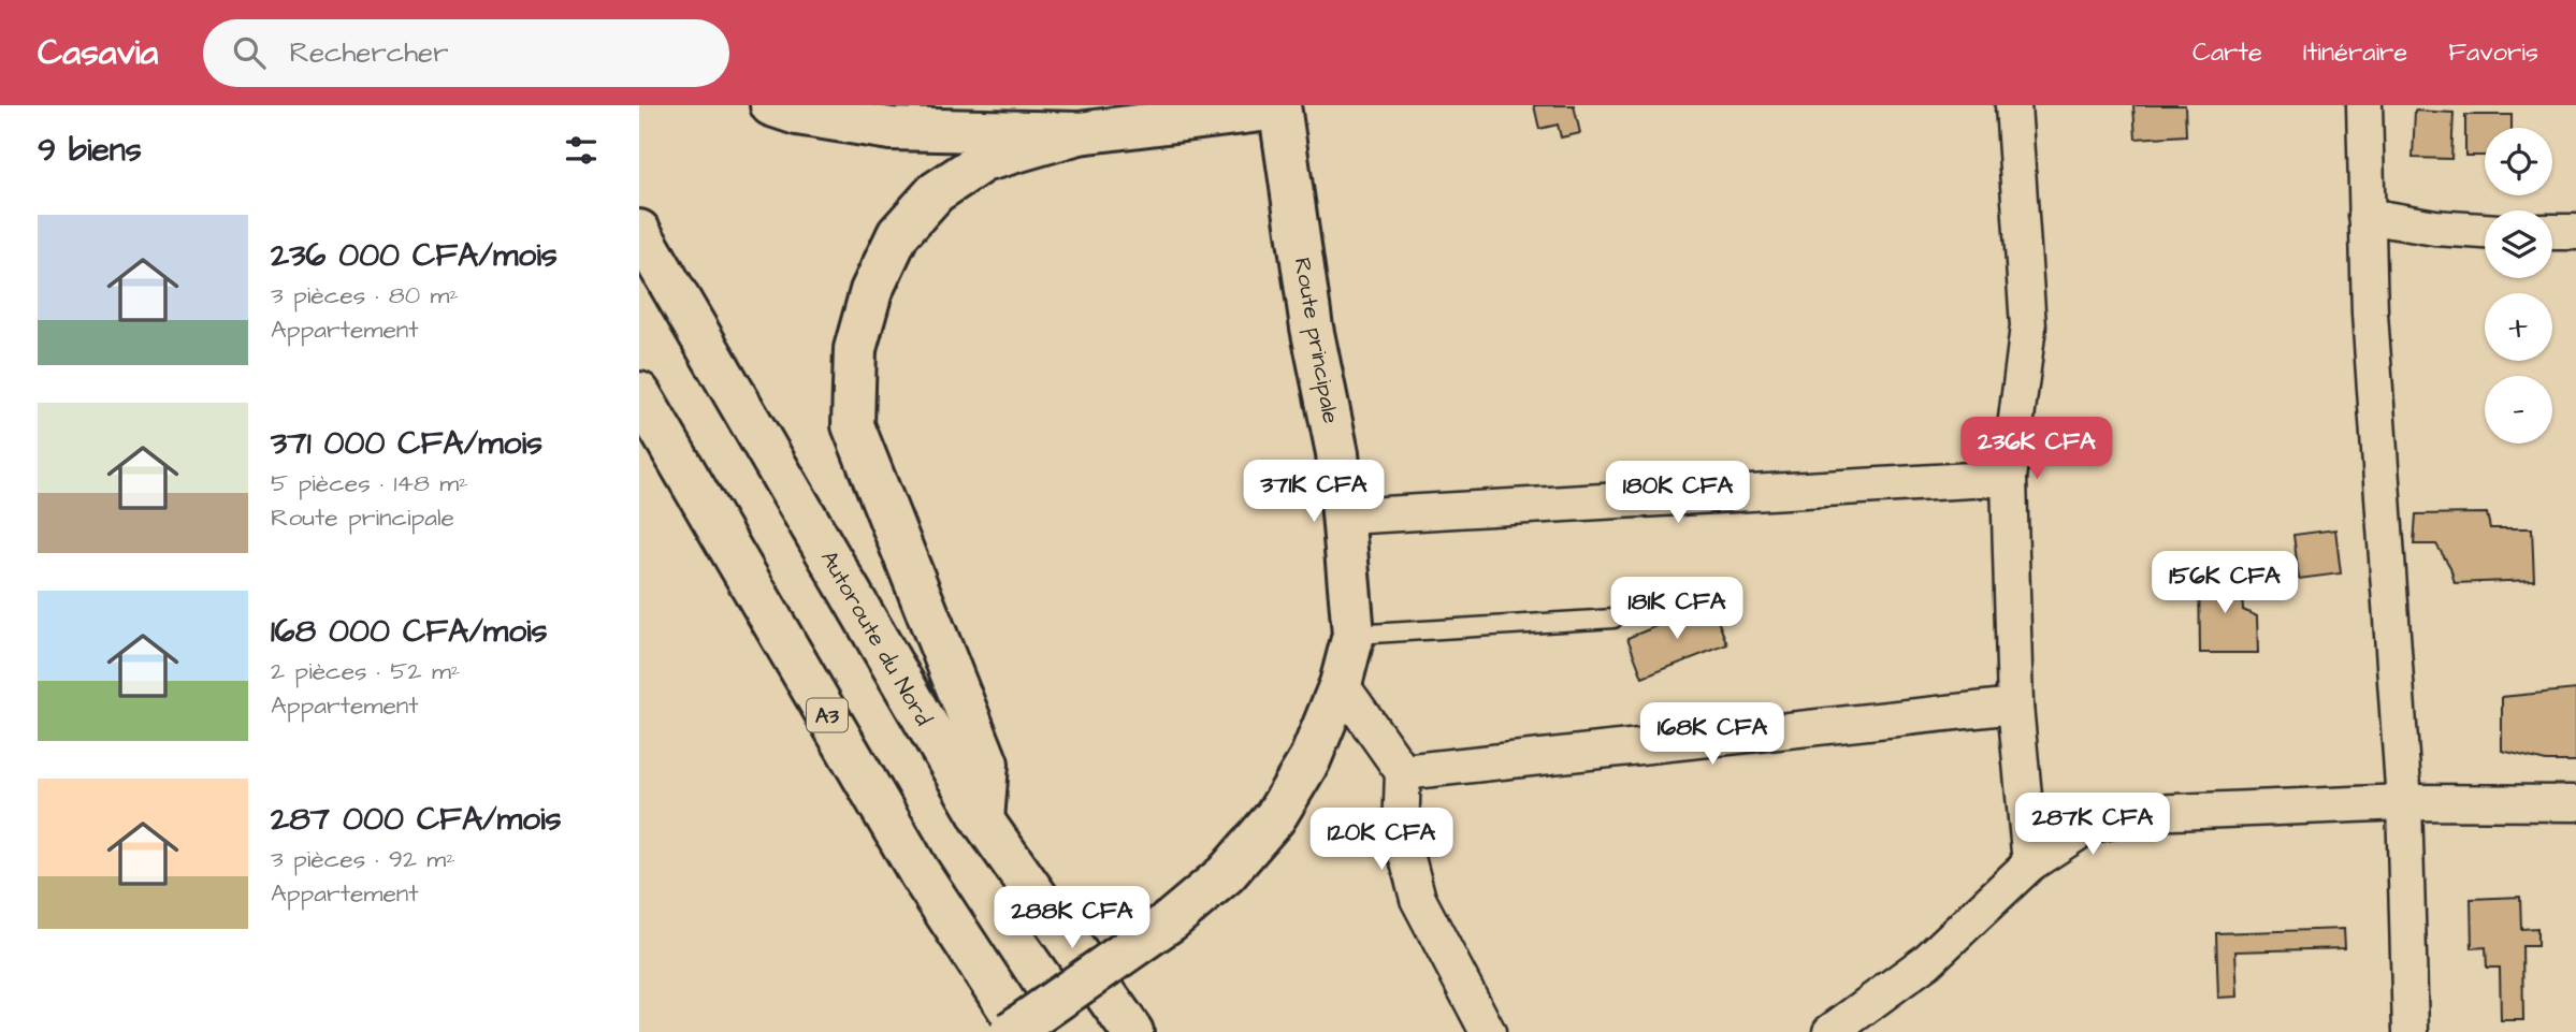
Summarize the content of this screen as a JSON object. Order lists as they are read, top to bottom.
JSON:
{
  "streets": {
    "main road": ["Route principale", "Autoroute du Nord", "A3"]
  },
  "page": {
    "header": "Casavia",
    "search": "Rechercher",
    "nav": ["Carte", "Itinéraire", "Favoris"],
    "heading": "9 biens",
    "map_buttons": ["+", "−"],
    "list": [
      {
        "name": "236 000 CFA/mois",
        "note": "3 pièces · 80 m² · Appartement"
      },
      {
        "name": "371 000 CFA/mois",
        "note": "5 pièces · 148 m² · Route principale"
      },
      {
        "name": "168 000 CFA/mois",
        "note": "2 pièces · 52 m² · Appartement"
      },
      {
        "name": "287 000 CFA/mois",
        "note": "3 pièces · 92 m² · Appartement"
      }
    ],
    "price": [
      "236K CFA",
      "371K CFA",
      "180K CFA",
      "156K CFA",
      "181K CFA",
      "168K CFA",
      "287K CFA",
      "120K CFA",
      "288K CFA"
    ]
  }
}
